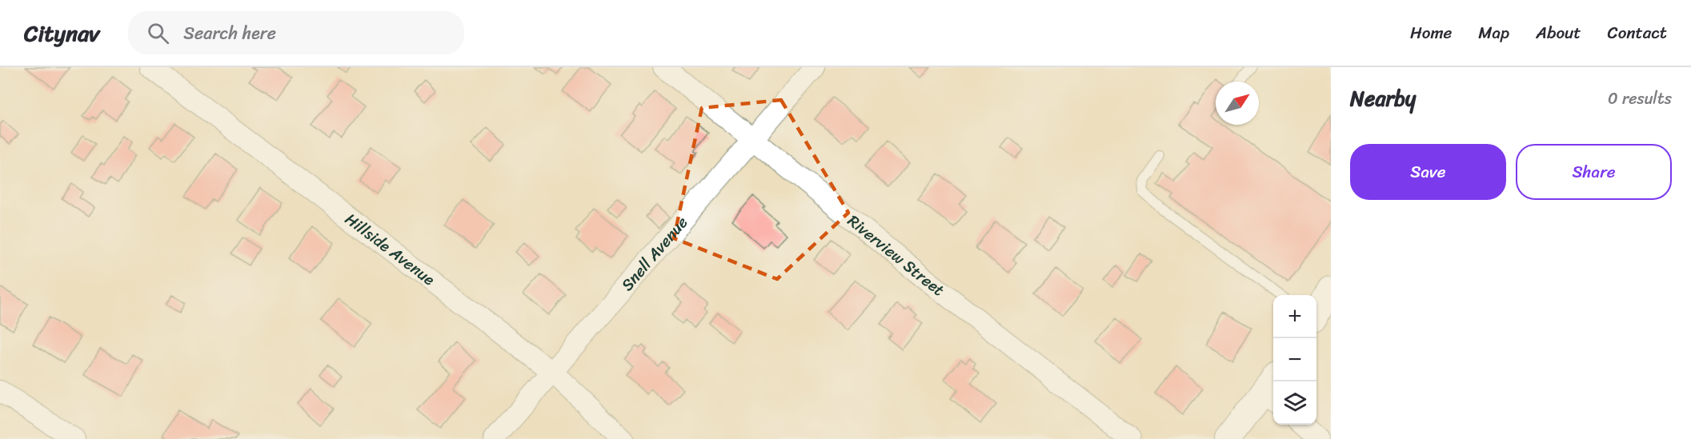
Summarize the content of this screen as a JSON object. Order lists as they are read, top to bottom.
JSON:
{
  "streets": {
    "street": ["Hillside Avenue", "Snell Avenue", "Riverview Street"]
  },
  "crossings": [
    ["Hillside Avenue", "Snell Avenue"],
    ["Snell Avenue", "Riverview Street"]
  ],
  "north": "top right",
  "page": {
    "header": "Citynav",
    "search": "Search here",
    "nav": [
      "Home",
      "Map",
      "About",
      "Contact"
    ],
    "heading": ["Nearby", "0 results"],
    "buttons": ["Save", "Share"],
    "map_buttons": ["+", "−"]
  }
}
